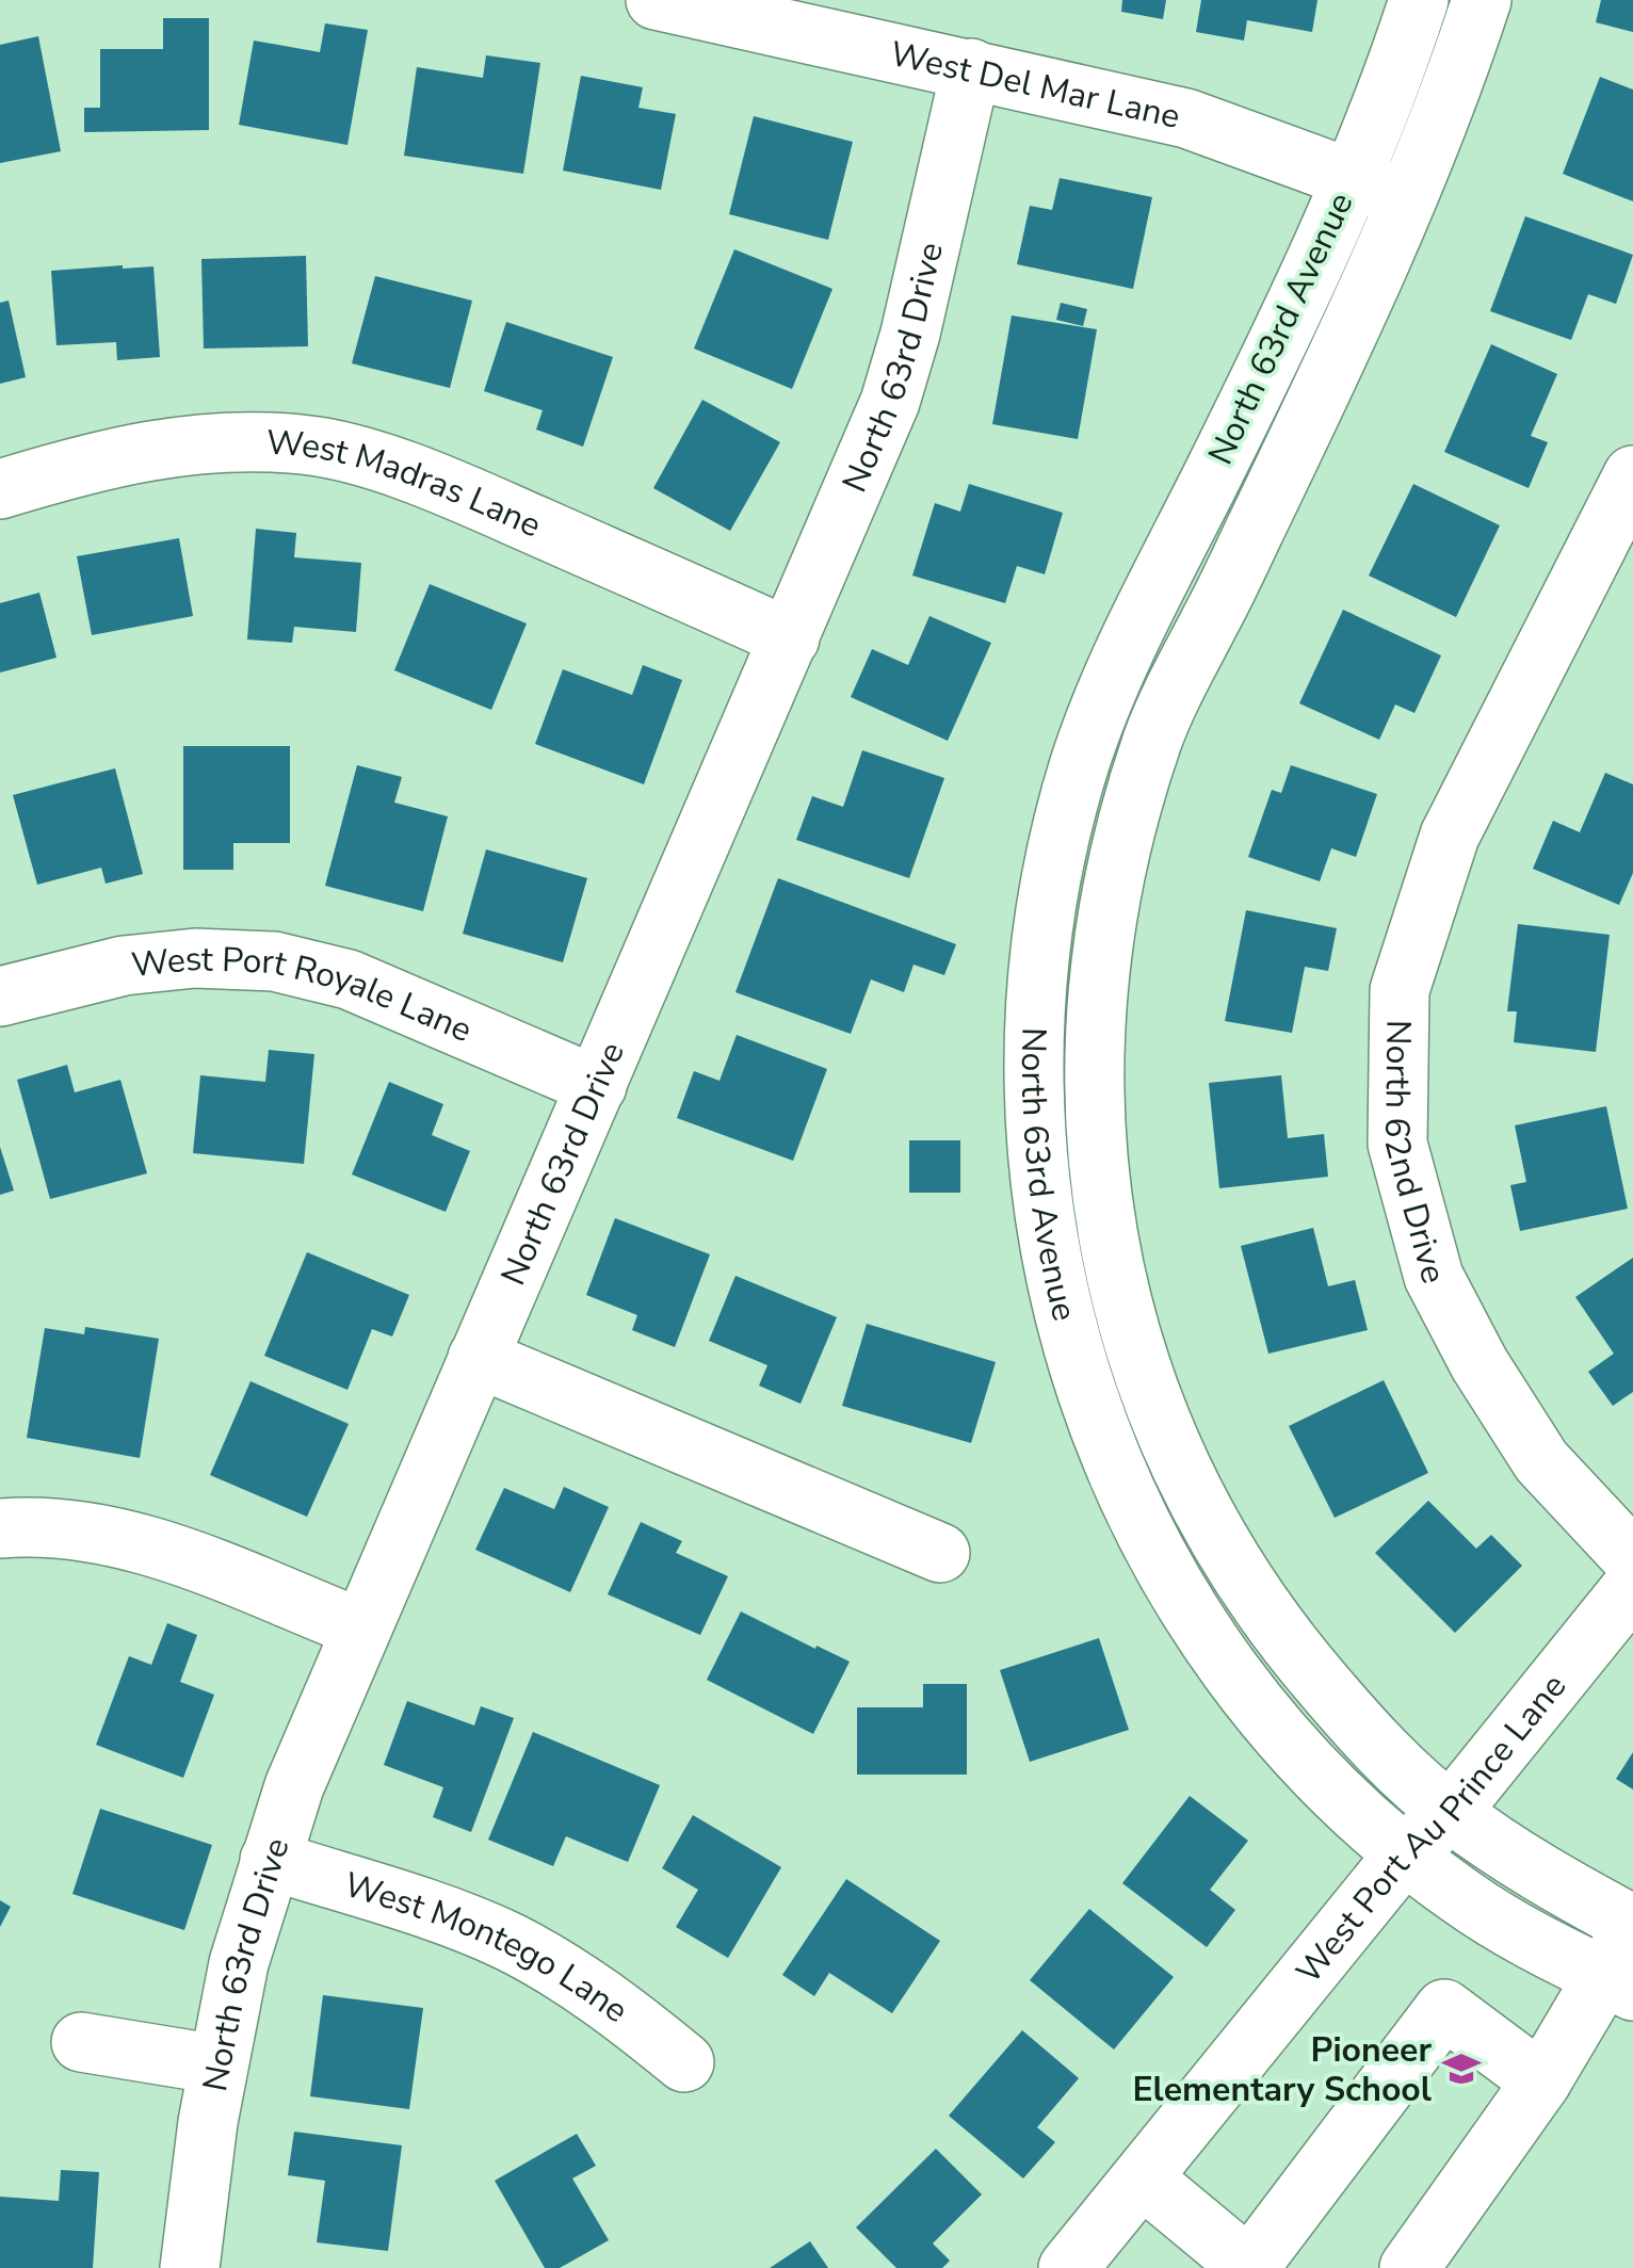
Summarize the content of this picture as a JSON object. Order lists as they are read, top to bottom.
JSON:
{
  "streets": {
    "street": [
      "West Del Mar Lane",
      "North 63rd Avenue",
      "North 63rd Drive",
      "West Madras Lane",
      "West Port Royale Lane",
      "North 62nd Drive",
      "West Port Au Prince Lane",
      "West Montego Lane"
    ]
  },
  "crossings": [
    ["West Del Mar Lane", "North 63rd Avenue"],
    ["West Del Mar Lane", "North 63rd Drive"],
    ["North 63rd Avenue", "West Port Au Prince Lane"],
    ["North 63rd Drive", "West Madras Lane"],
    ["North 63rd Drive", "West Port Royale Lane"],
    ["North 63rd Drive", "West Montego Lane"]
  ],
  "places": {
    "school or university": ["Pioneer Elementary School"]
  }
}
